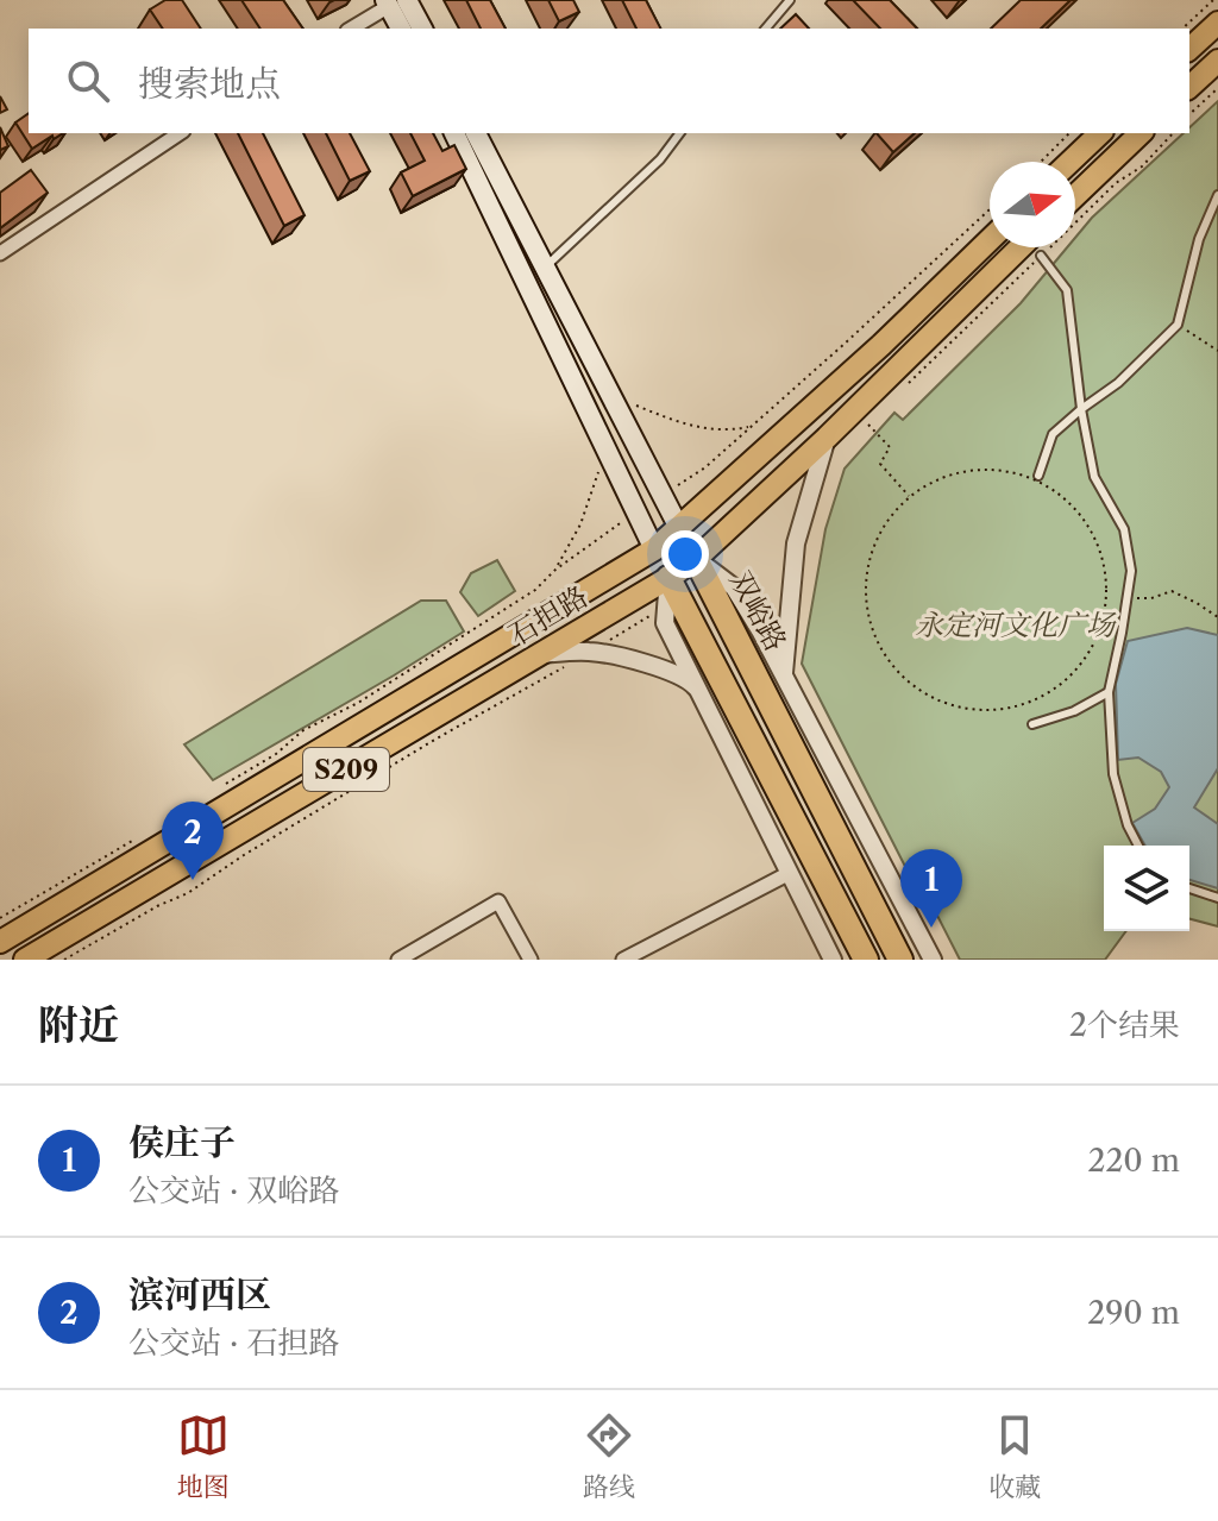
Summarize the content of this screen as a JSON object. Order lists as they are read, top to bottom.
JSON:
{
  "streets": {
    "highway": ["双峪路"],
    "main road": ["石担路", "S209"]
  },
  "crossings": [
    ["双峪路", "石担路"]
  ],
  "parks": ["永定河文化广场"],
  "north": "right",
  "page": {
    "search": "搜索地点",
    "pins": ["2", "1"],
    "heading": ["附近", "2个结果"],
    "list": [
      {
        "mark": "1",
        "name": "侯庄子",
        "note": "公交站 · 双峪路",
        "value": "220 m"
      },
      {
        "mark": "2",
        "name": "滨河西区",
        "note": "公交站 · 石担路",
        "value": "290 m"
      }
    ],
    "nav": ["地图", "路线", "收藏"]
  }
}
